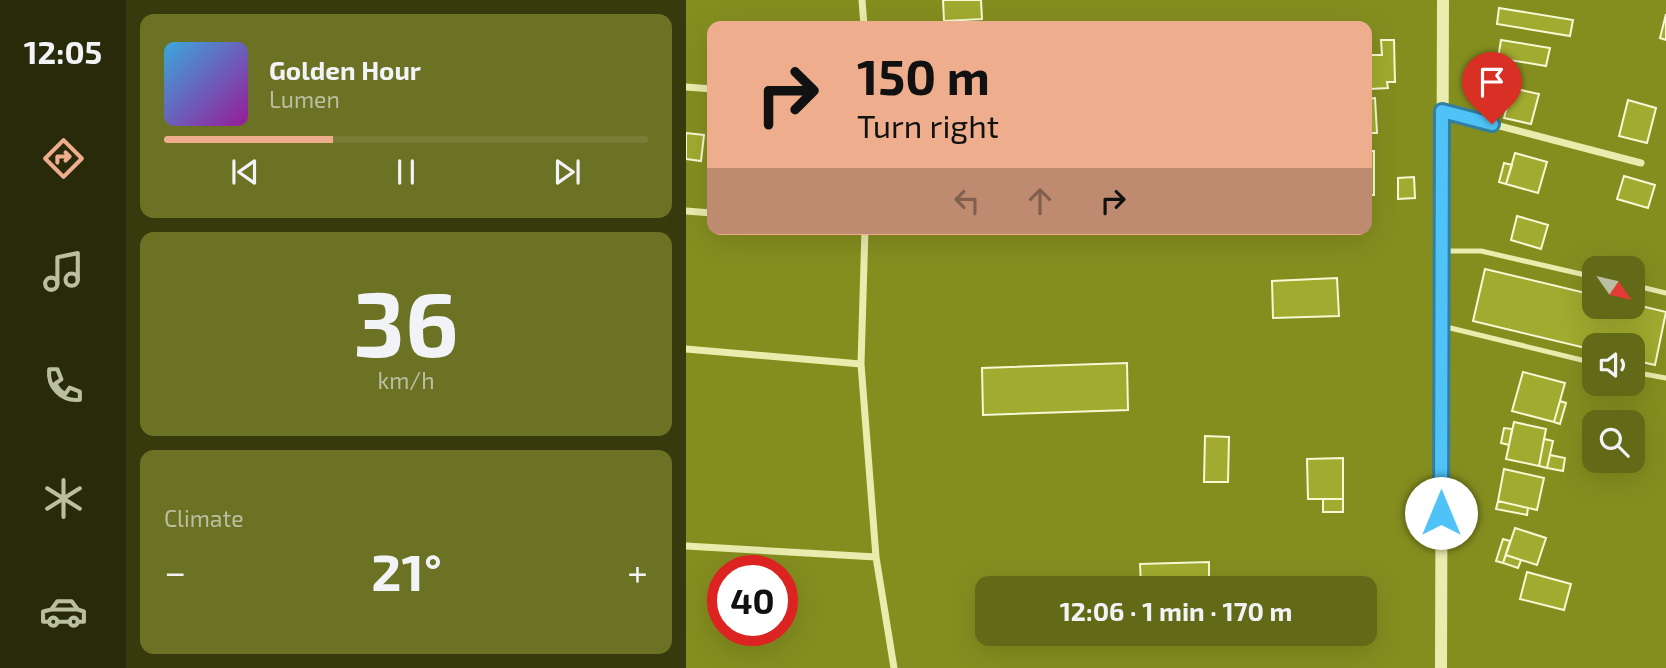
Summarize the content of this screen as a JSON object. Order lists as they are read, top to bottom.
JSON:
{
  "north": "bottom right",
  "page": {
    "tabs": "12:05",
    "turn": ["150 m", "Turn right"],
    "song": ["Golden Hour", "Lumen"],
    "tile": [
      ["36", "km/h"],
      "Climate"
    ],
    "heat": ["−", "21°", "+"],
    "limit": "40",
    "trip": "12:06 · 1 min · 170 m"
  }
}
